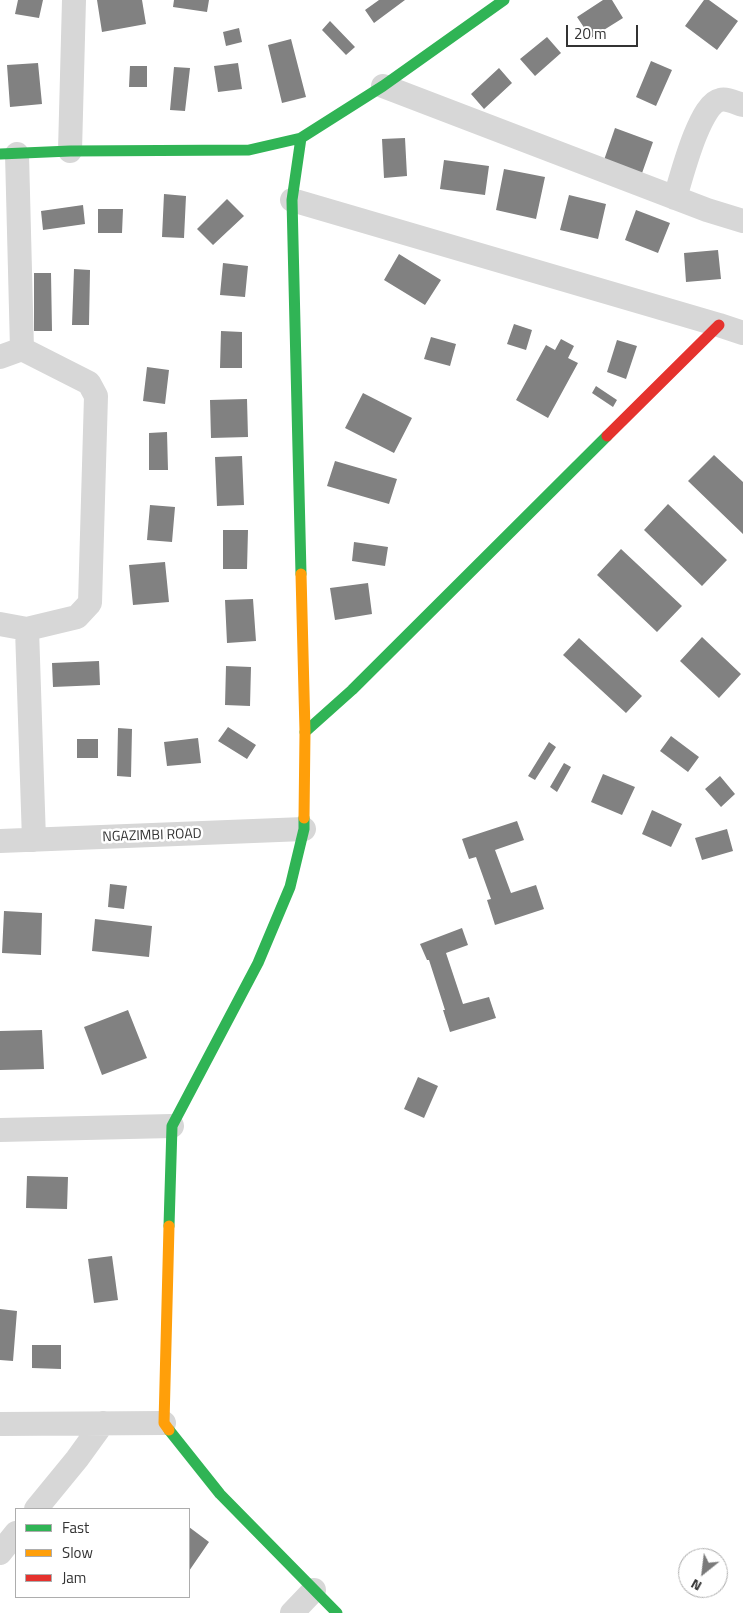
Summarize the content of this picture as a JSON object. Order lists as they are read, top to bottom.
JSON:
{
  "streets": {
    "street": ["NGAZIMBI ROAD"]
  },
  "legend": ["Fast", "Slow", "Jam"],
  "scale_bar": "20 m",
  "north": "bottom left"
}
